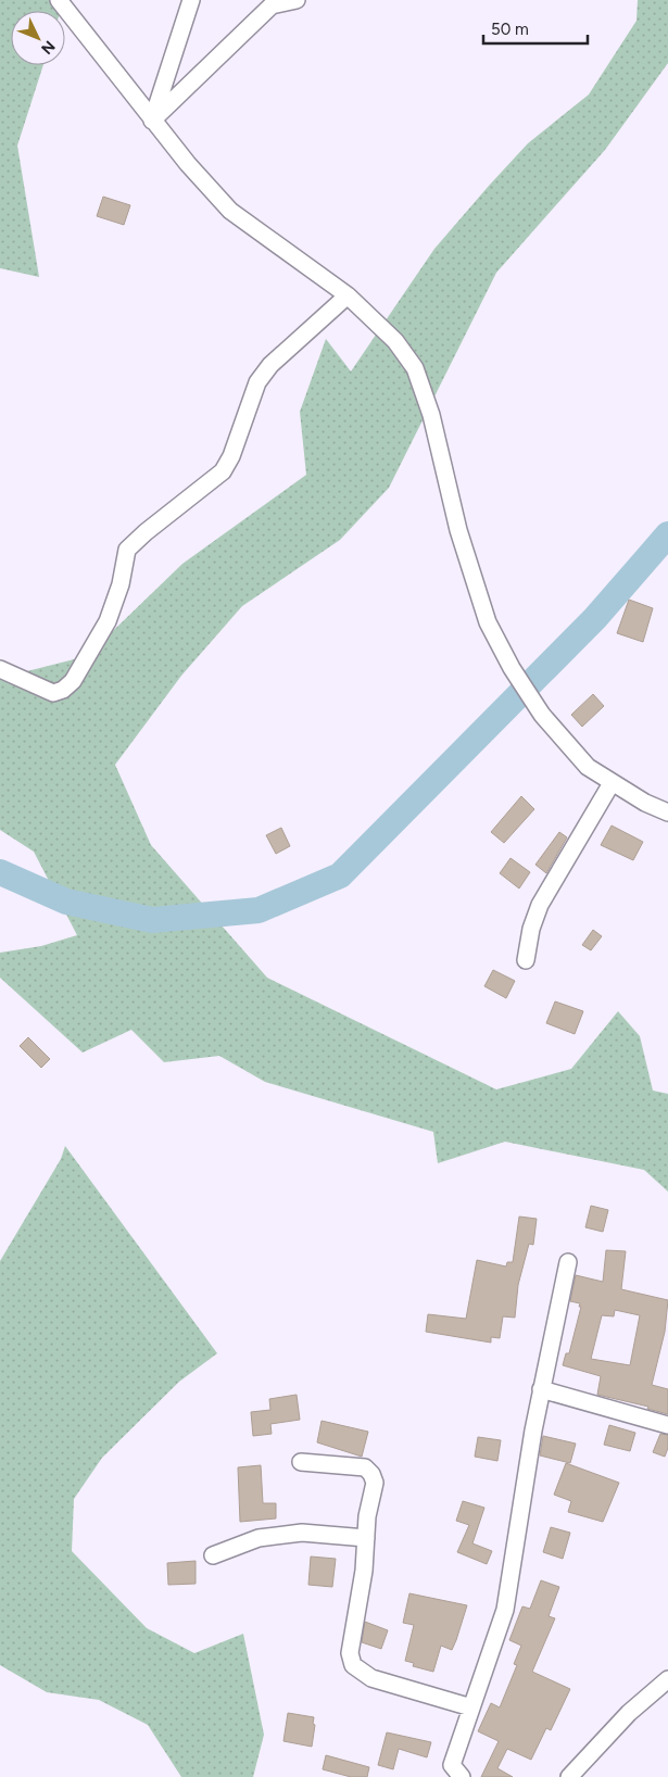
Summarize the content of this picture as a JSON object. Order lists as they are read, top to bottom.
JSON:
{
  "scale_bar": "50 m",
  "north": "bottom right"
}
